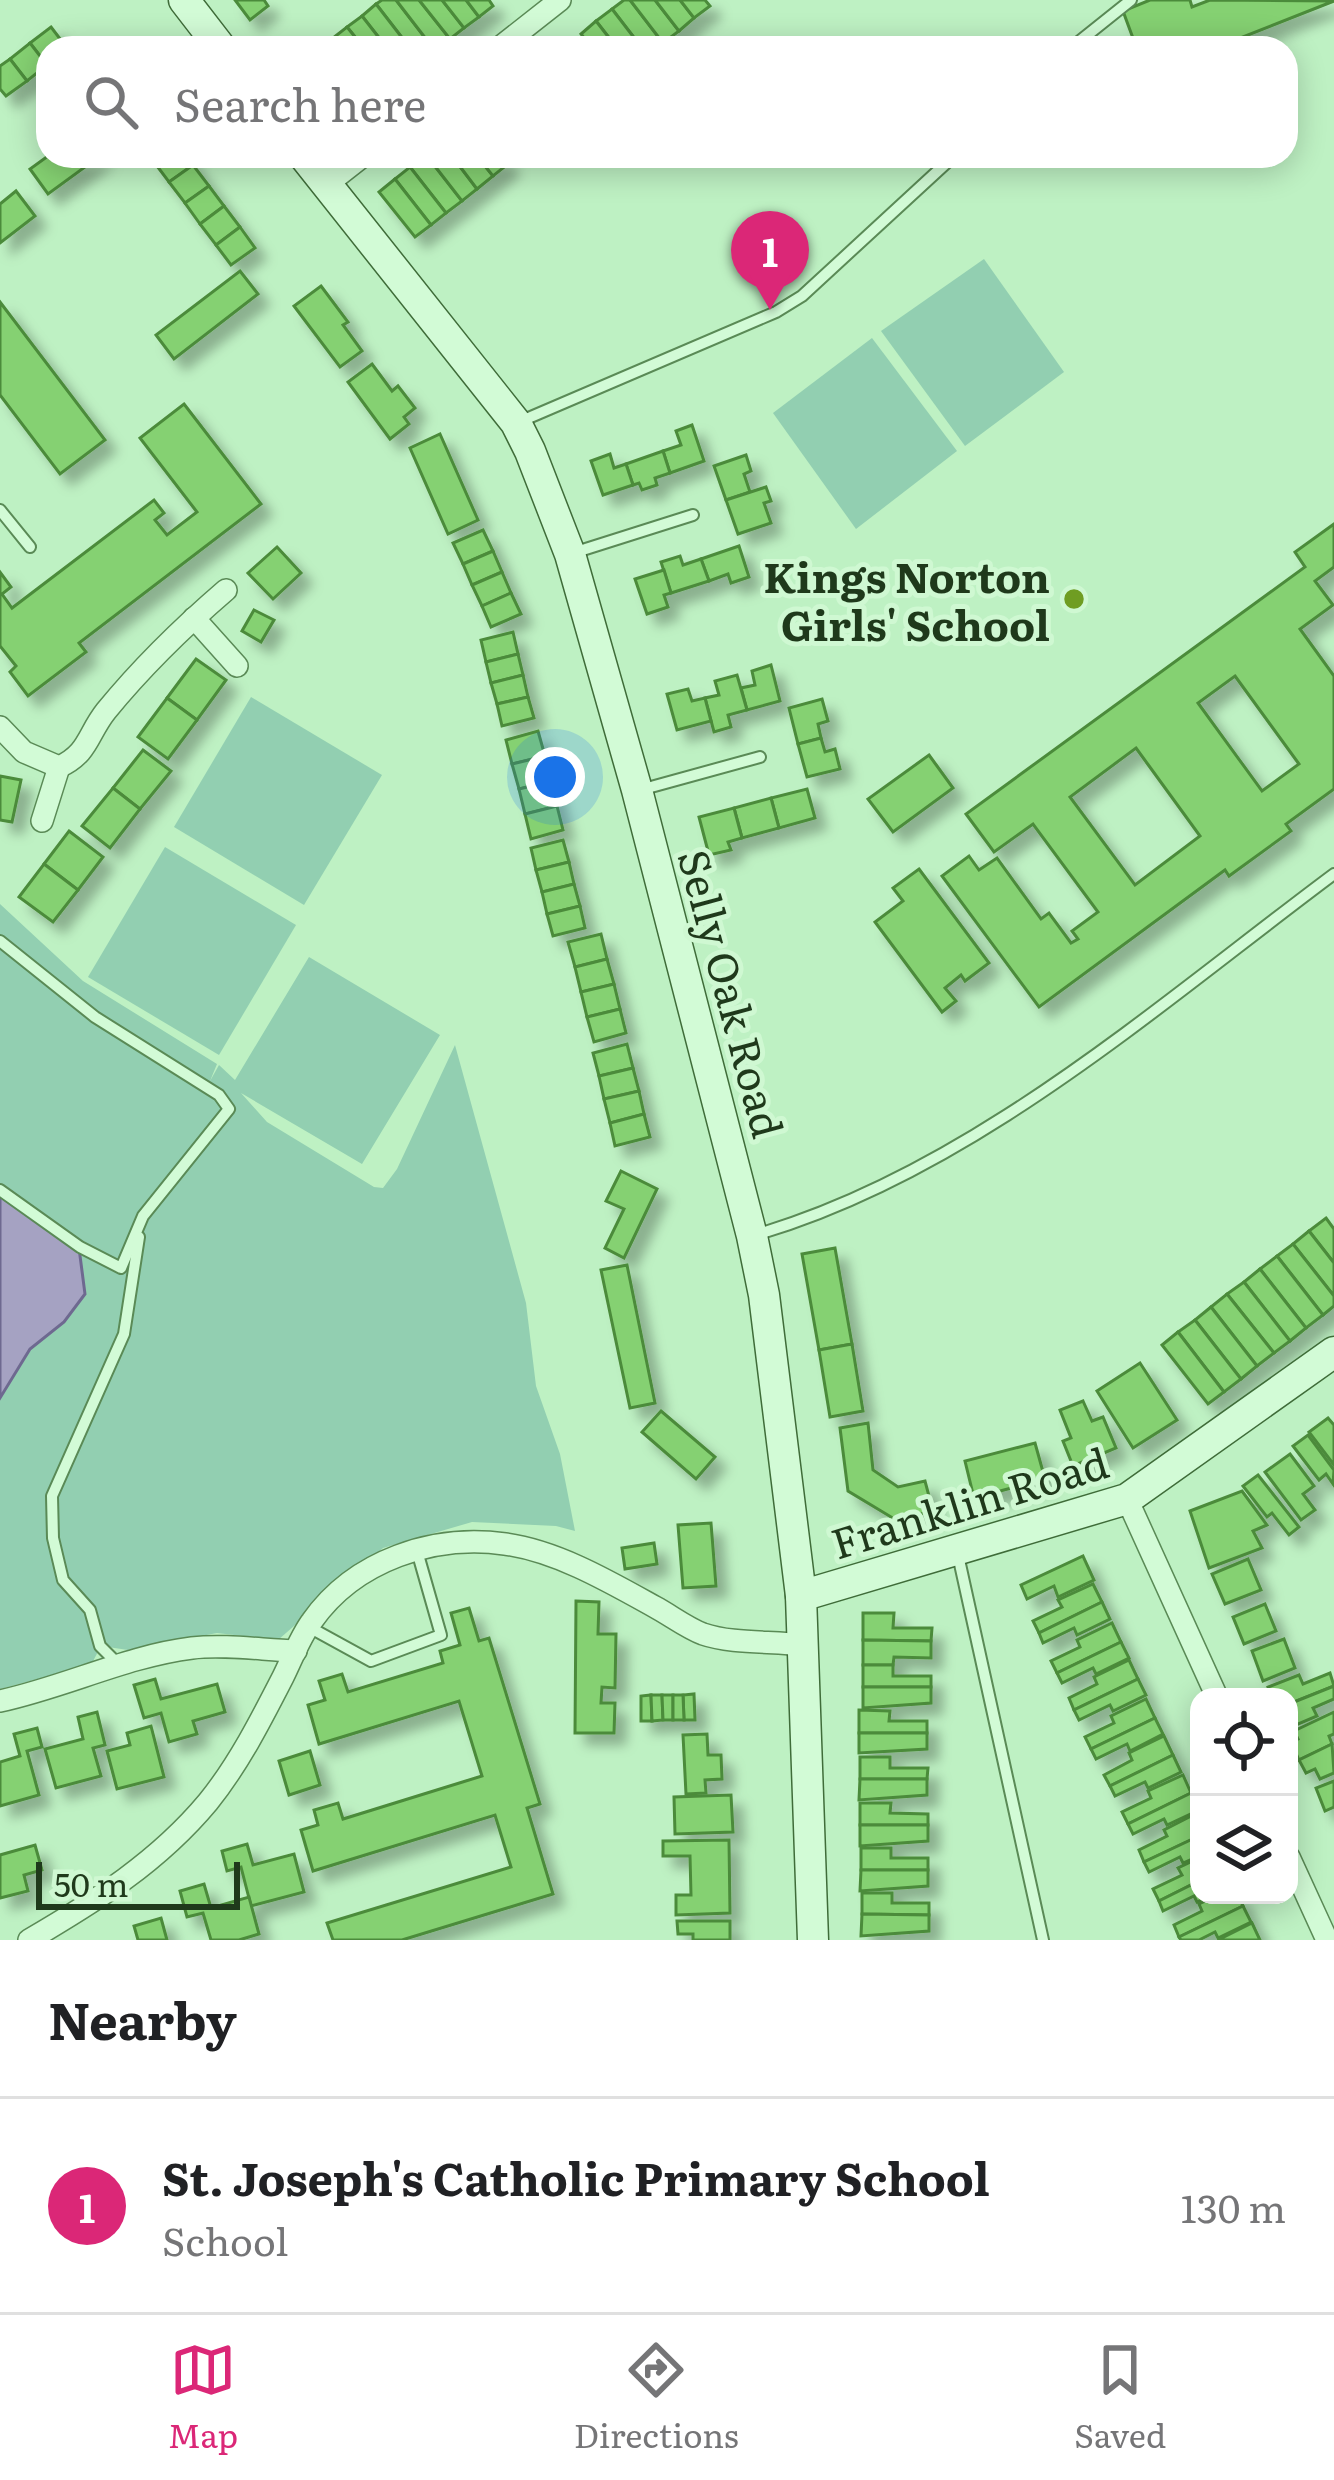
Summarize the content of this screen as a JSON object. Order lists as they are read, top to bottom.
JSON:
{
  "streets": {
    "street": ["Selly Oak Road", "Franklin Road"]
  },
  "crossings": [
    ["Selly Oak Road", "Franklin Road"]
  ],
  "places": ["Kings Norton Girls' School"],
  "scale_bar": "50 m",
  "page": {
    "search": "Search here",
    "pins": "1",
    "scale": "50 m",
    "heading": "Nearby",
    "list": [
      {
        "mark": "1",
        "name": "St. Joseph's Catholic Primary School",
        "note": "School",
        "value": "130 m"
      }
    ],
    "nav": ["Map", "Directions", "Saved"]
  }
}
